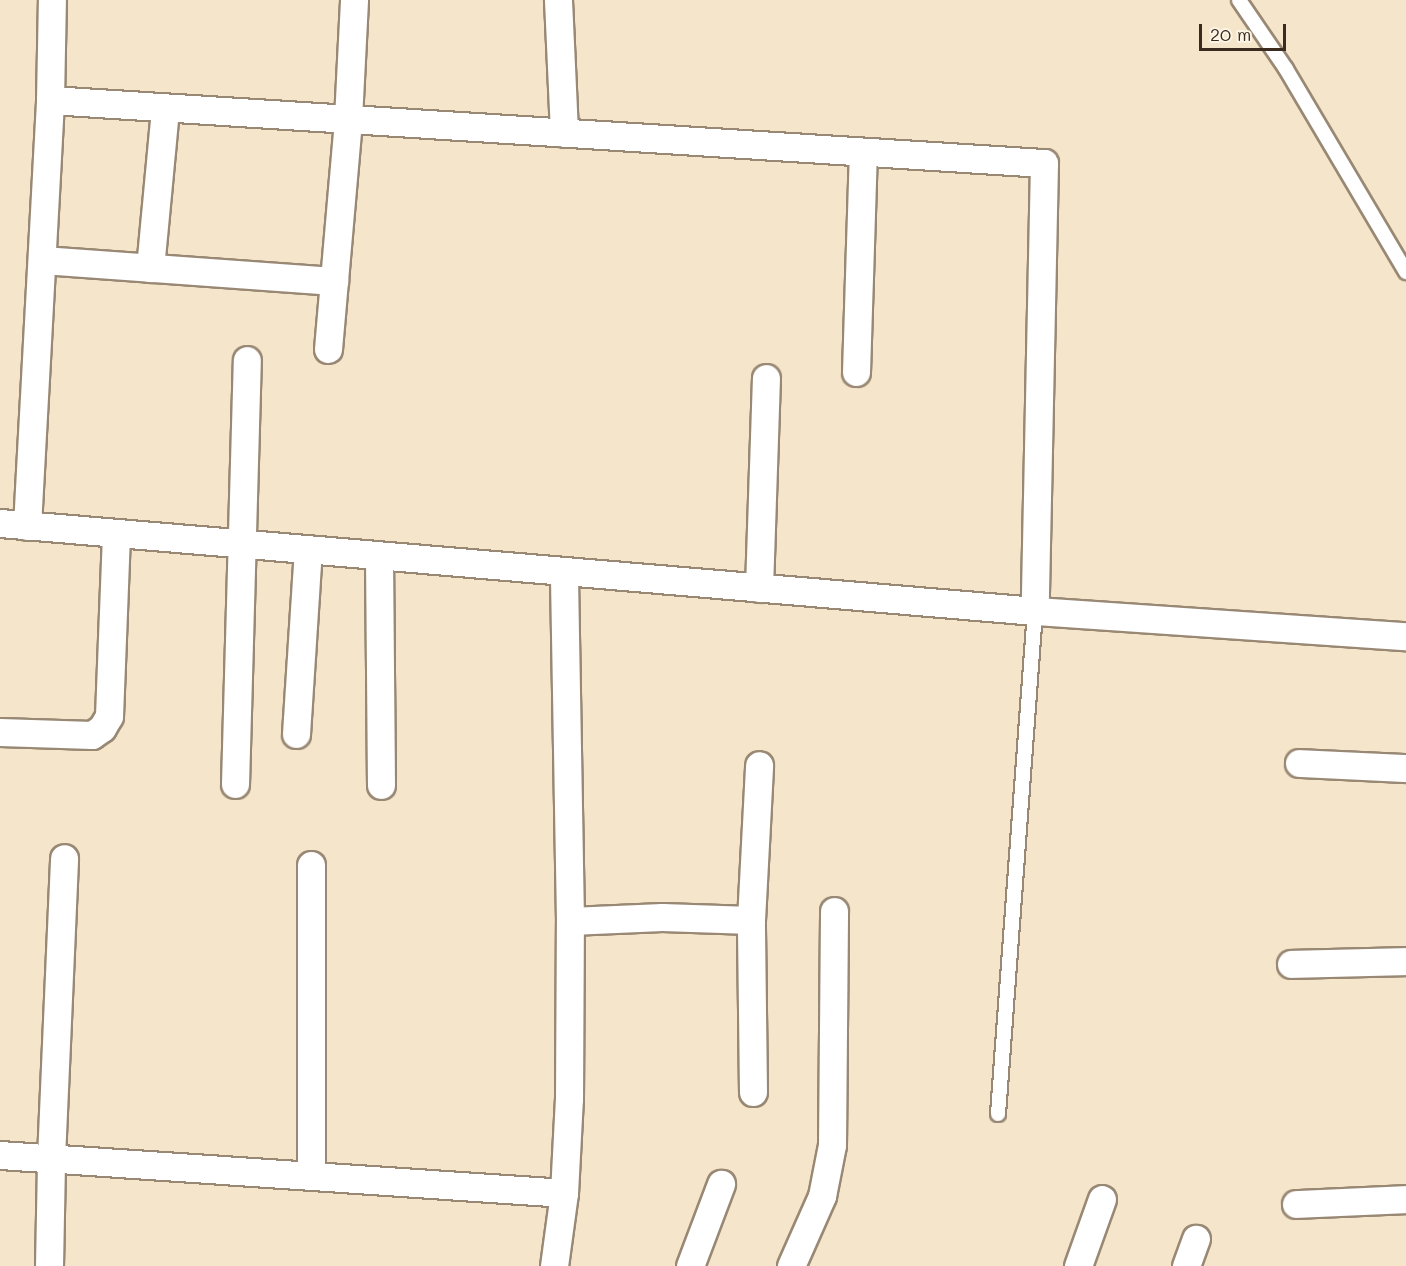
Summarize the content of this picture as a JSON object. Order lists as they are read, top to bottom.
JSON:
{
  "scale_bar": "20 m"
}
